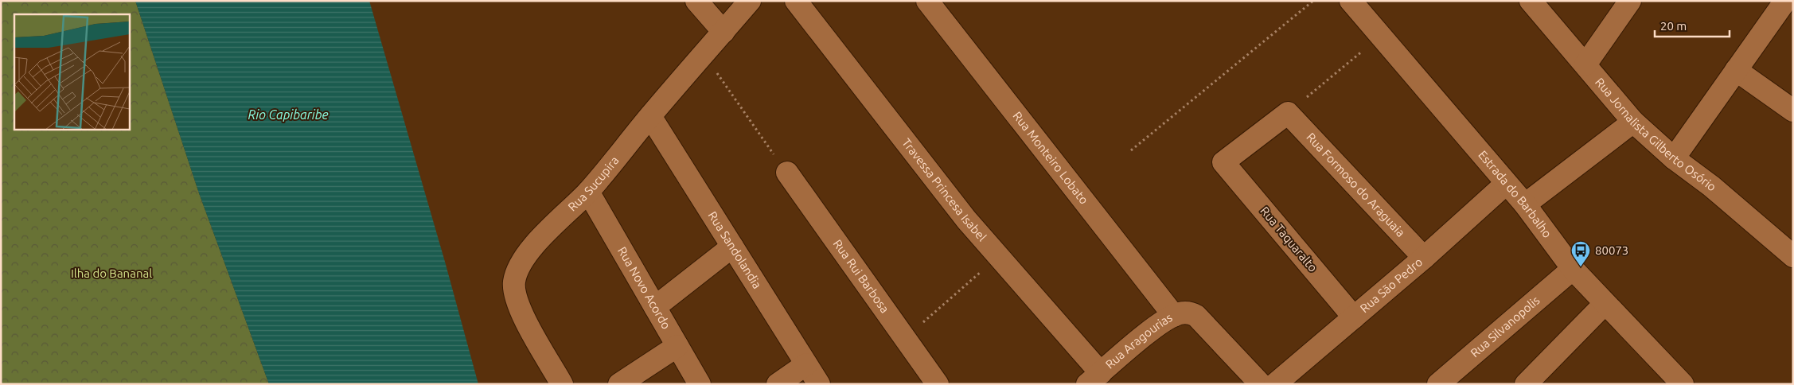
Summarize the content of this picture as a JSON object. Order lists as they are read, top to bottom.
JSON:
{
  "streets": {
    "street": [
      "Rua Jornalista Gilberto Osório",
      "Rua Monteiro Lobato",
      "Rua Sucupira",
      "Rua Formoso do Araguaia",
      "Travessa Princesa Isabel",
      "Estrada do Barbalho",
      "Rua Taquaralto",
      "Rua Sandolandia",
      "Rua Rui Barbosa",
      "Rua São Pedro",
      "Rua Novo Acordo",
      "Rua Silvanopolis",
      "Rua Aragourias"
    ]
  },
  "crossings": [
    ["Rua Monteiro Lobato", "Rua Aragourias"],
    ["Rua Sucupira", "Rua Sandolandia"],
    ["Rua Sucupira", "Rua Novo Acordo"],
    ["Rua Formoso do Araguaia", "Rua Taquaralto"],
    ["Rua Formoso do Araguaia", "Rua São Pedro"],
    ["Travessa Princesa Isabel", "Rua Aragourias"],
    ["Estrada do Barbalho", "Rua São Pedro"],
    ["Estrada do Barbalho", "Rua Silvanopolis"],
    ["Rua Taquaralto", "Rua São Pedro"],
    ["Rua São Pedro", "Rua Aragourias"]
  ],
  "water": ["Rio Capibaribe"],
  "parks": ["Ilha do Bananal"],
  "places": {
    "bus stop": ["80073"]
  },
  "scale_bar": "20 m"
}
